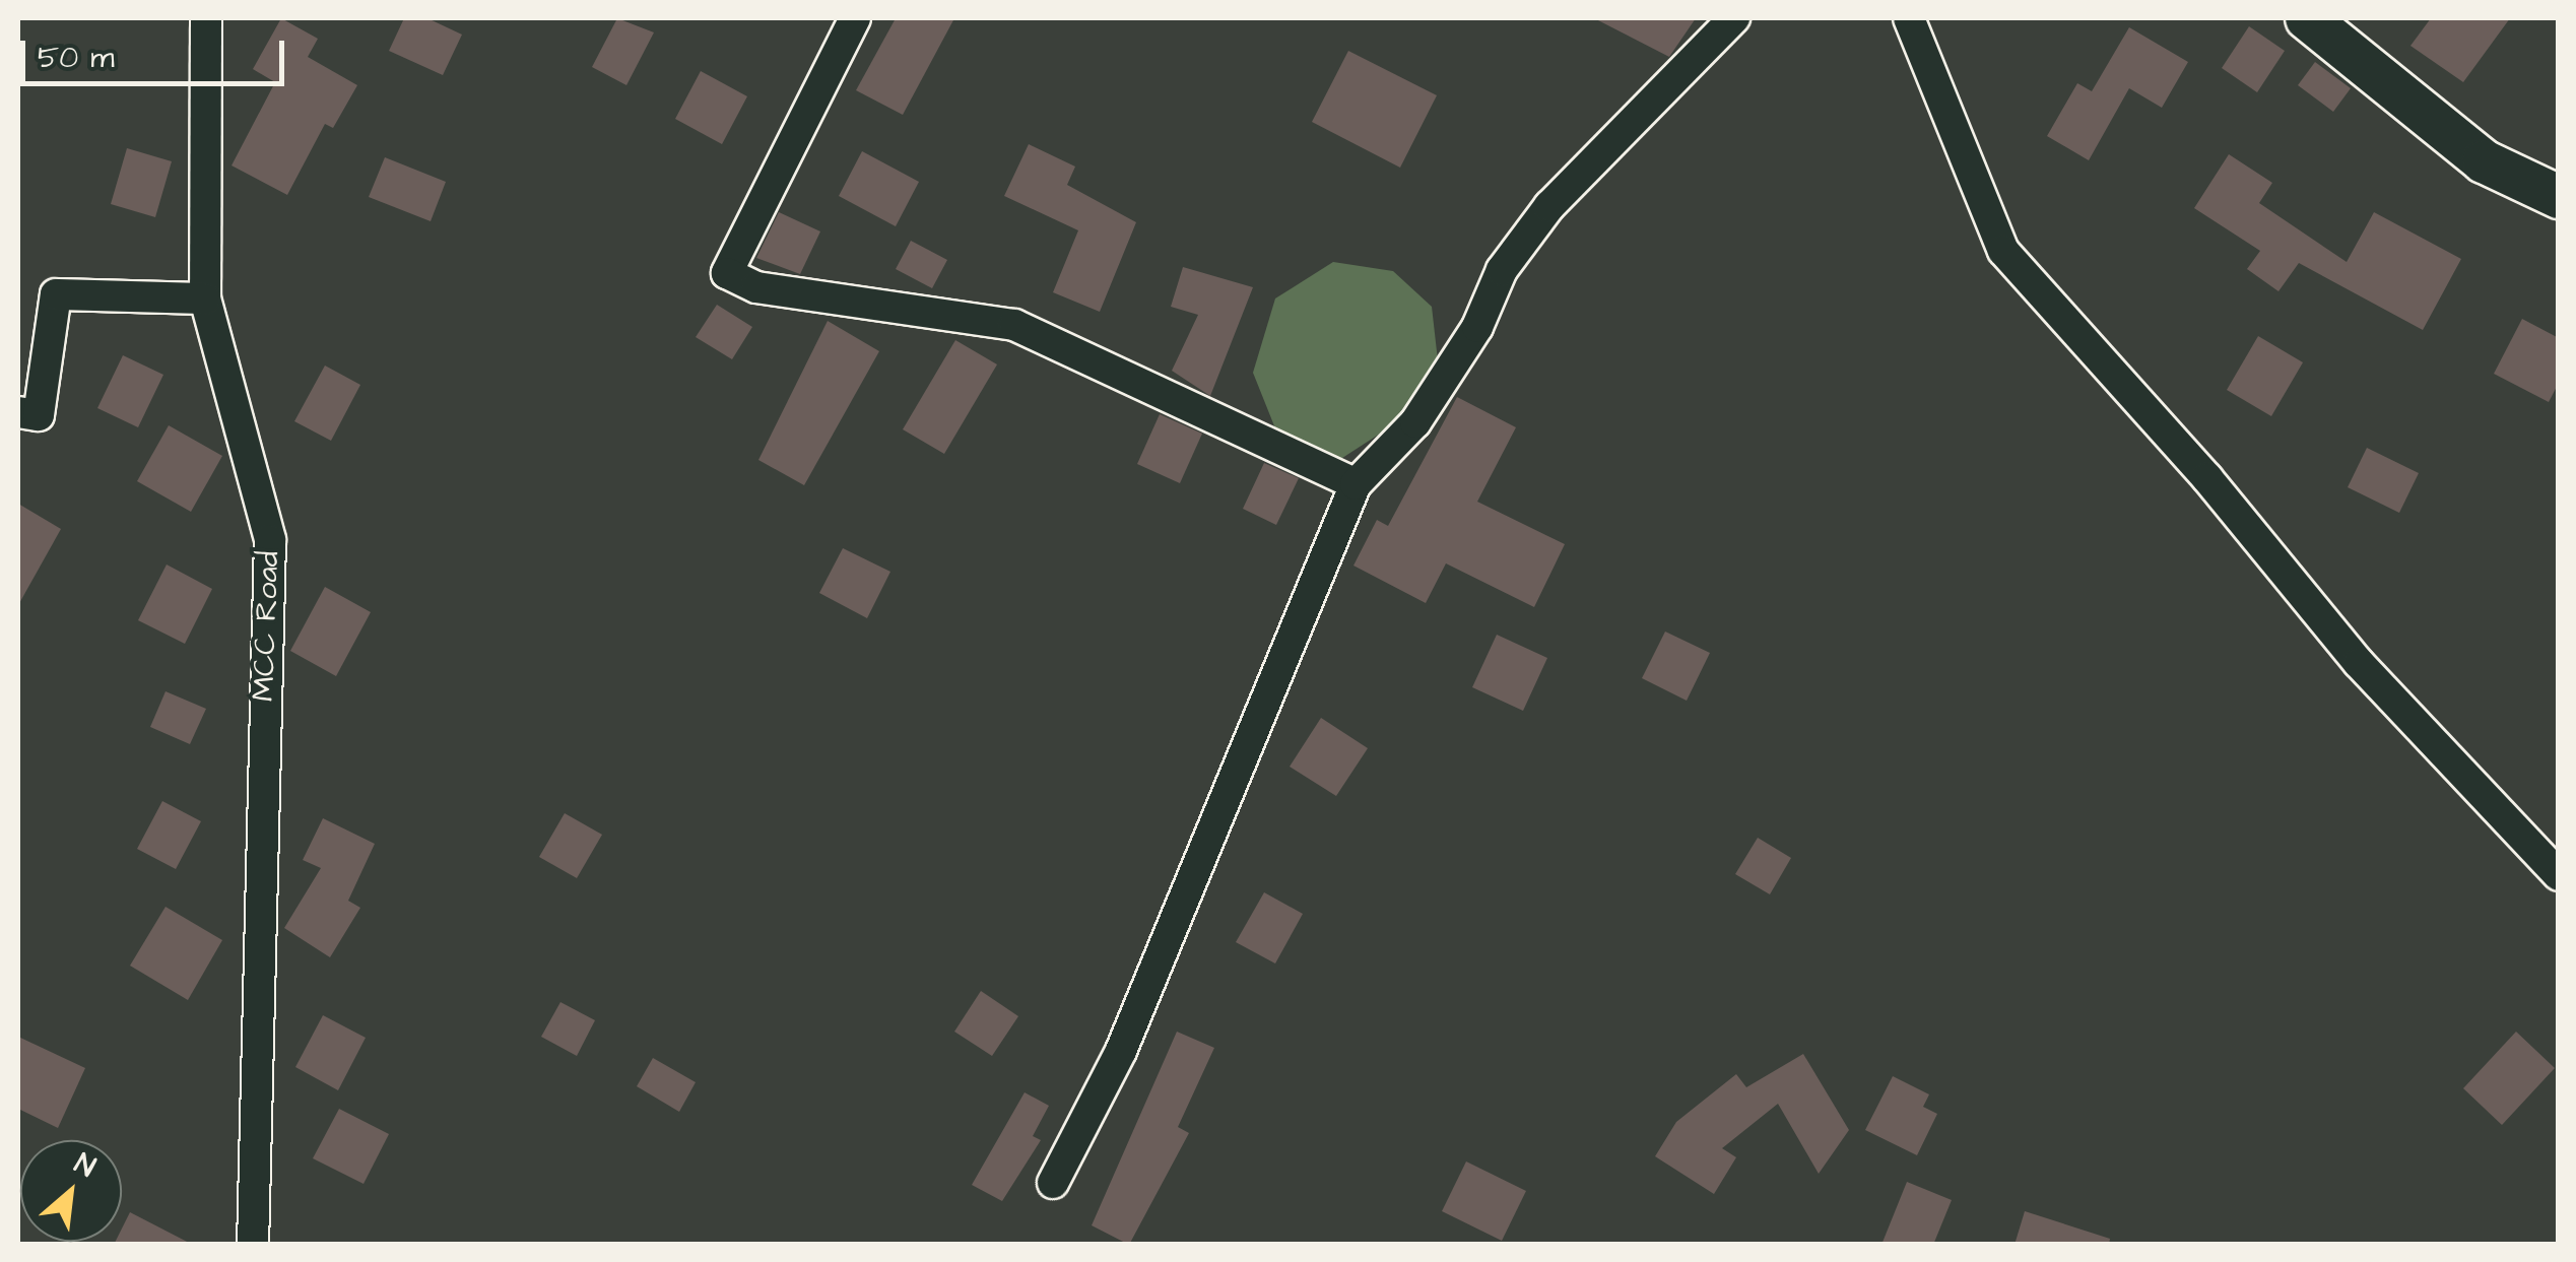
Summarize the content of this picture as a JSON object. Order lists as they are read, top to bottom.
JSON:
{
  "streets": {
    "street": ["MCC Road"]
  },
  "scale_bar": "50 m",
  "north": "top right"
}
